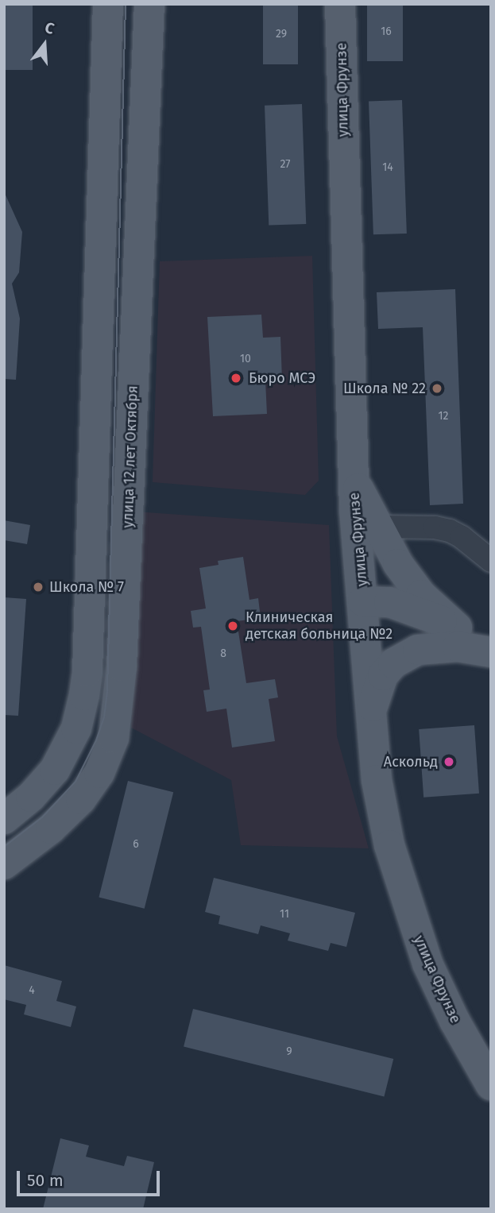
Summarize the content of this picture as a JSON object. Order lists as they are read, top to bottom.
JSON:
{
  "streets": {
    "main road": ["улица Фрунзе", "улица 12 лет Октября"]
  },
  "places": [
    "Бюро МСЭ",
    "Школа № 22",
    "Школа № 7",
    "Клиническая детская больница №2",
    "Аскольд"
  ],
  "house_numbers": [
    "16",
    "29",
    "27",
    "14",
    "10",
    "12",
    "8",
    "6",
    "11",
    "4",
    "9"
  ],
  "scale_bar": "50 m",
  "north": "top"
}
